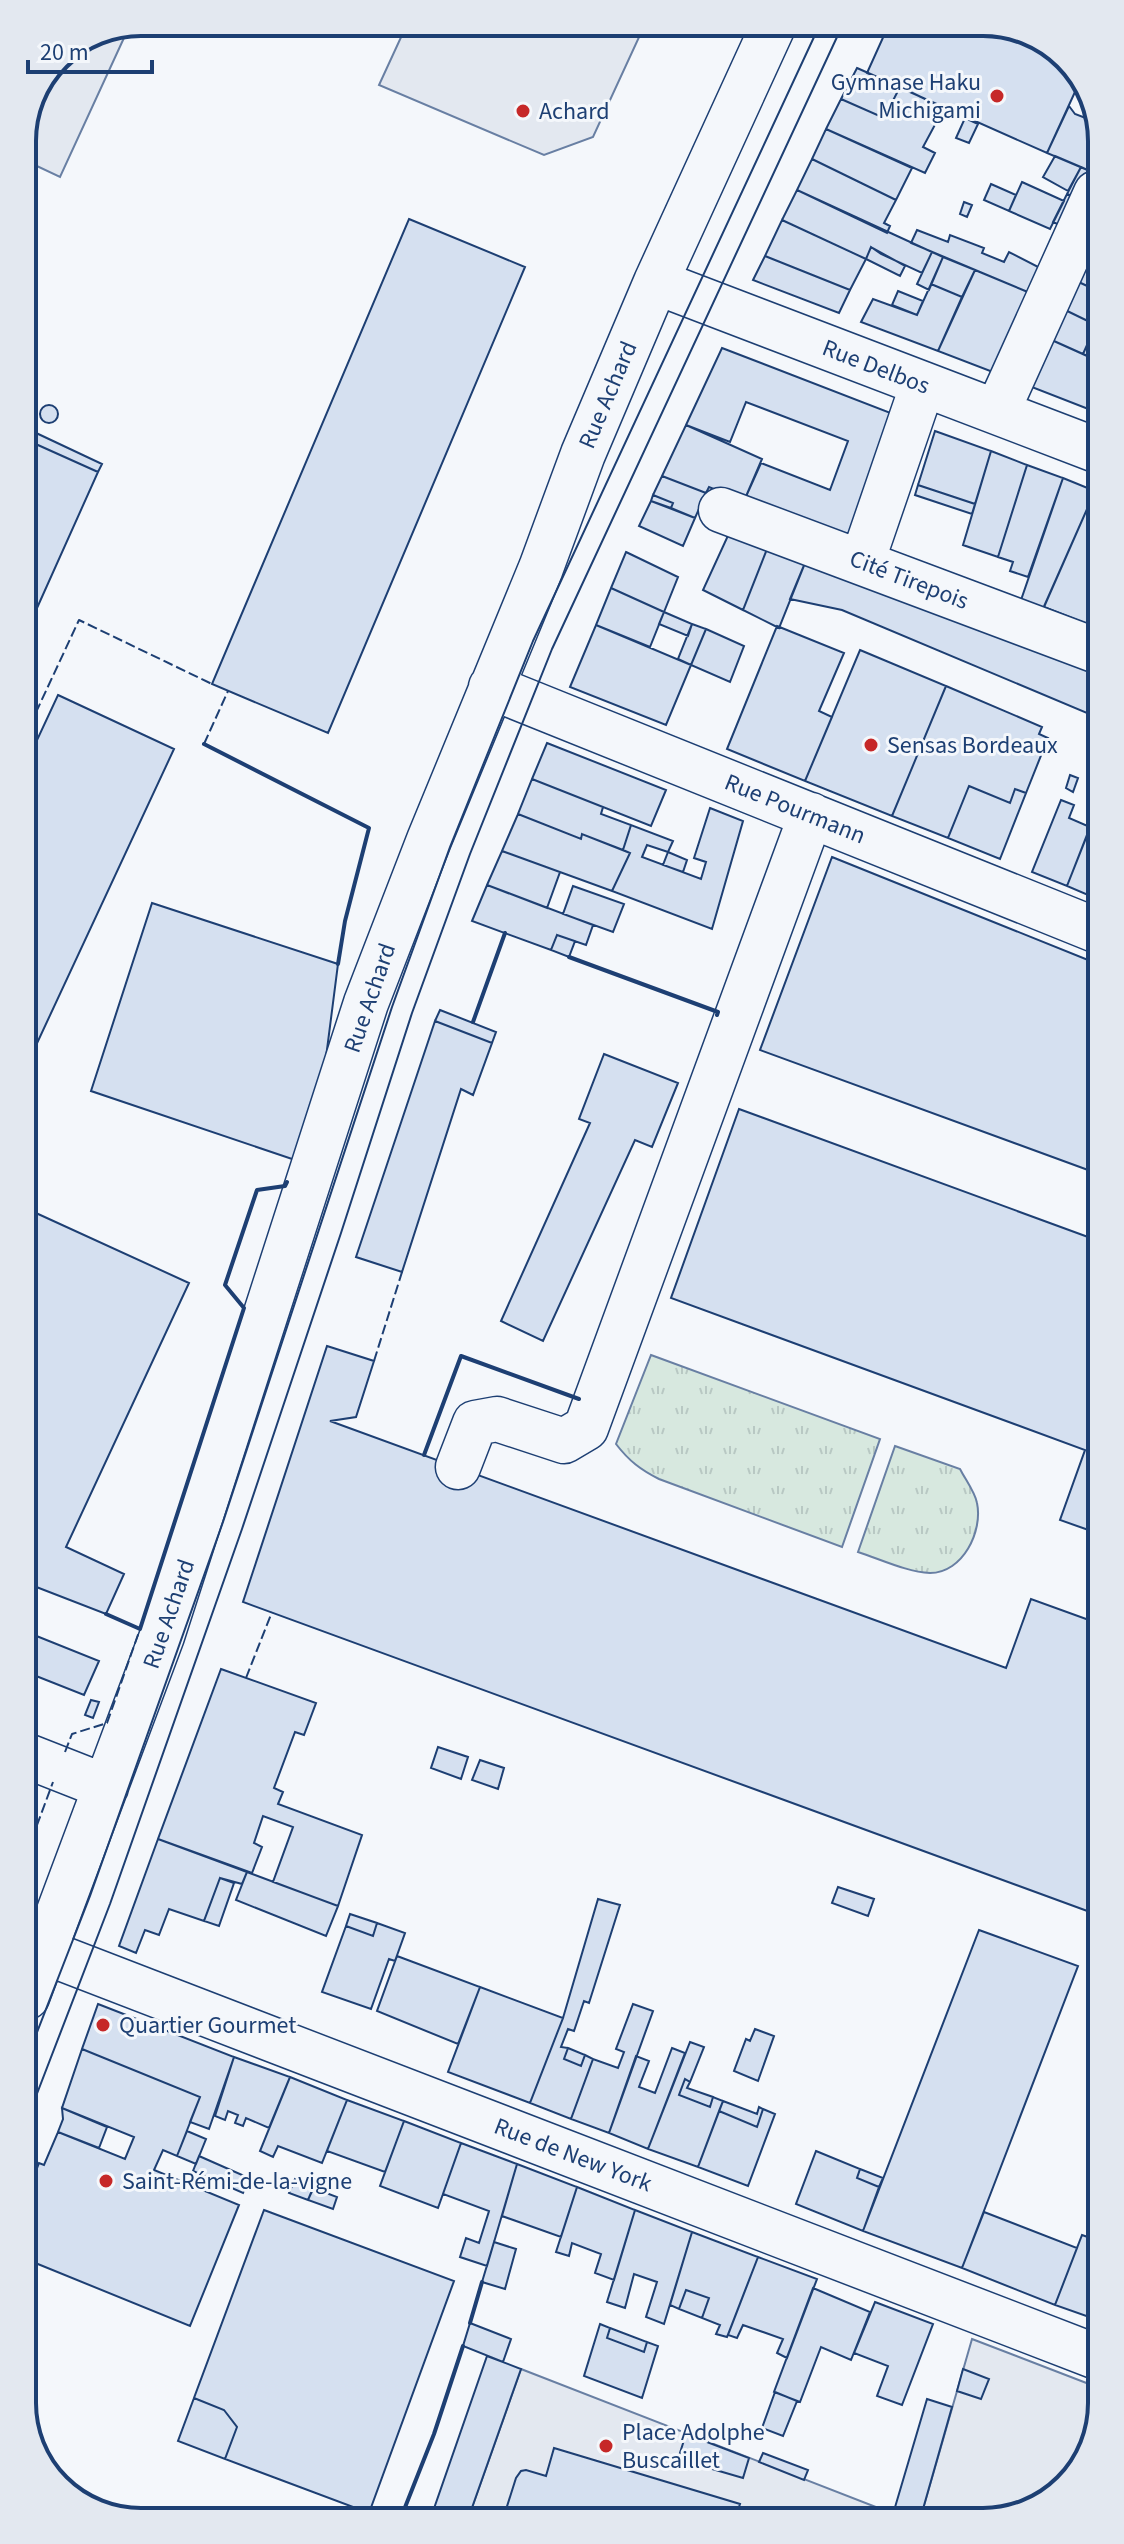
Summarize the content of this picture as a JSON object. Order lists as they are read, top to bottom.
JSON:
{
  "streets": {
    "street": [
      "Rue Delbos",
      "Rue Achard",
      "Cité Tirepois",
      "Rue Pourmann",
      "Rue de New York"
    ]
  },
  "crossings": [
    ["Rue Delbos", "Rue Achard"],
    ["Rue Achard", "Rue Pourmann"],
    ["Rue Achard", "Rue de New York"]
  ],
  "places": [
    "Gymnase Haku Michigami",
    "Achard",
    "Sensas Bordeaux",
    "Quartier Gourmet",
    "Saint-Rémi-de-la-vigne",
    "Place Adolphe Buscaillet"
  ],
  "scale_bar": "20 m"
}
